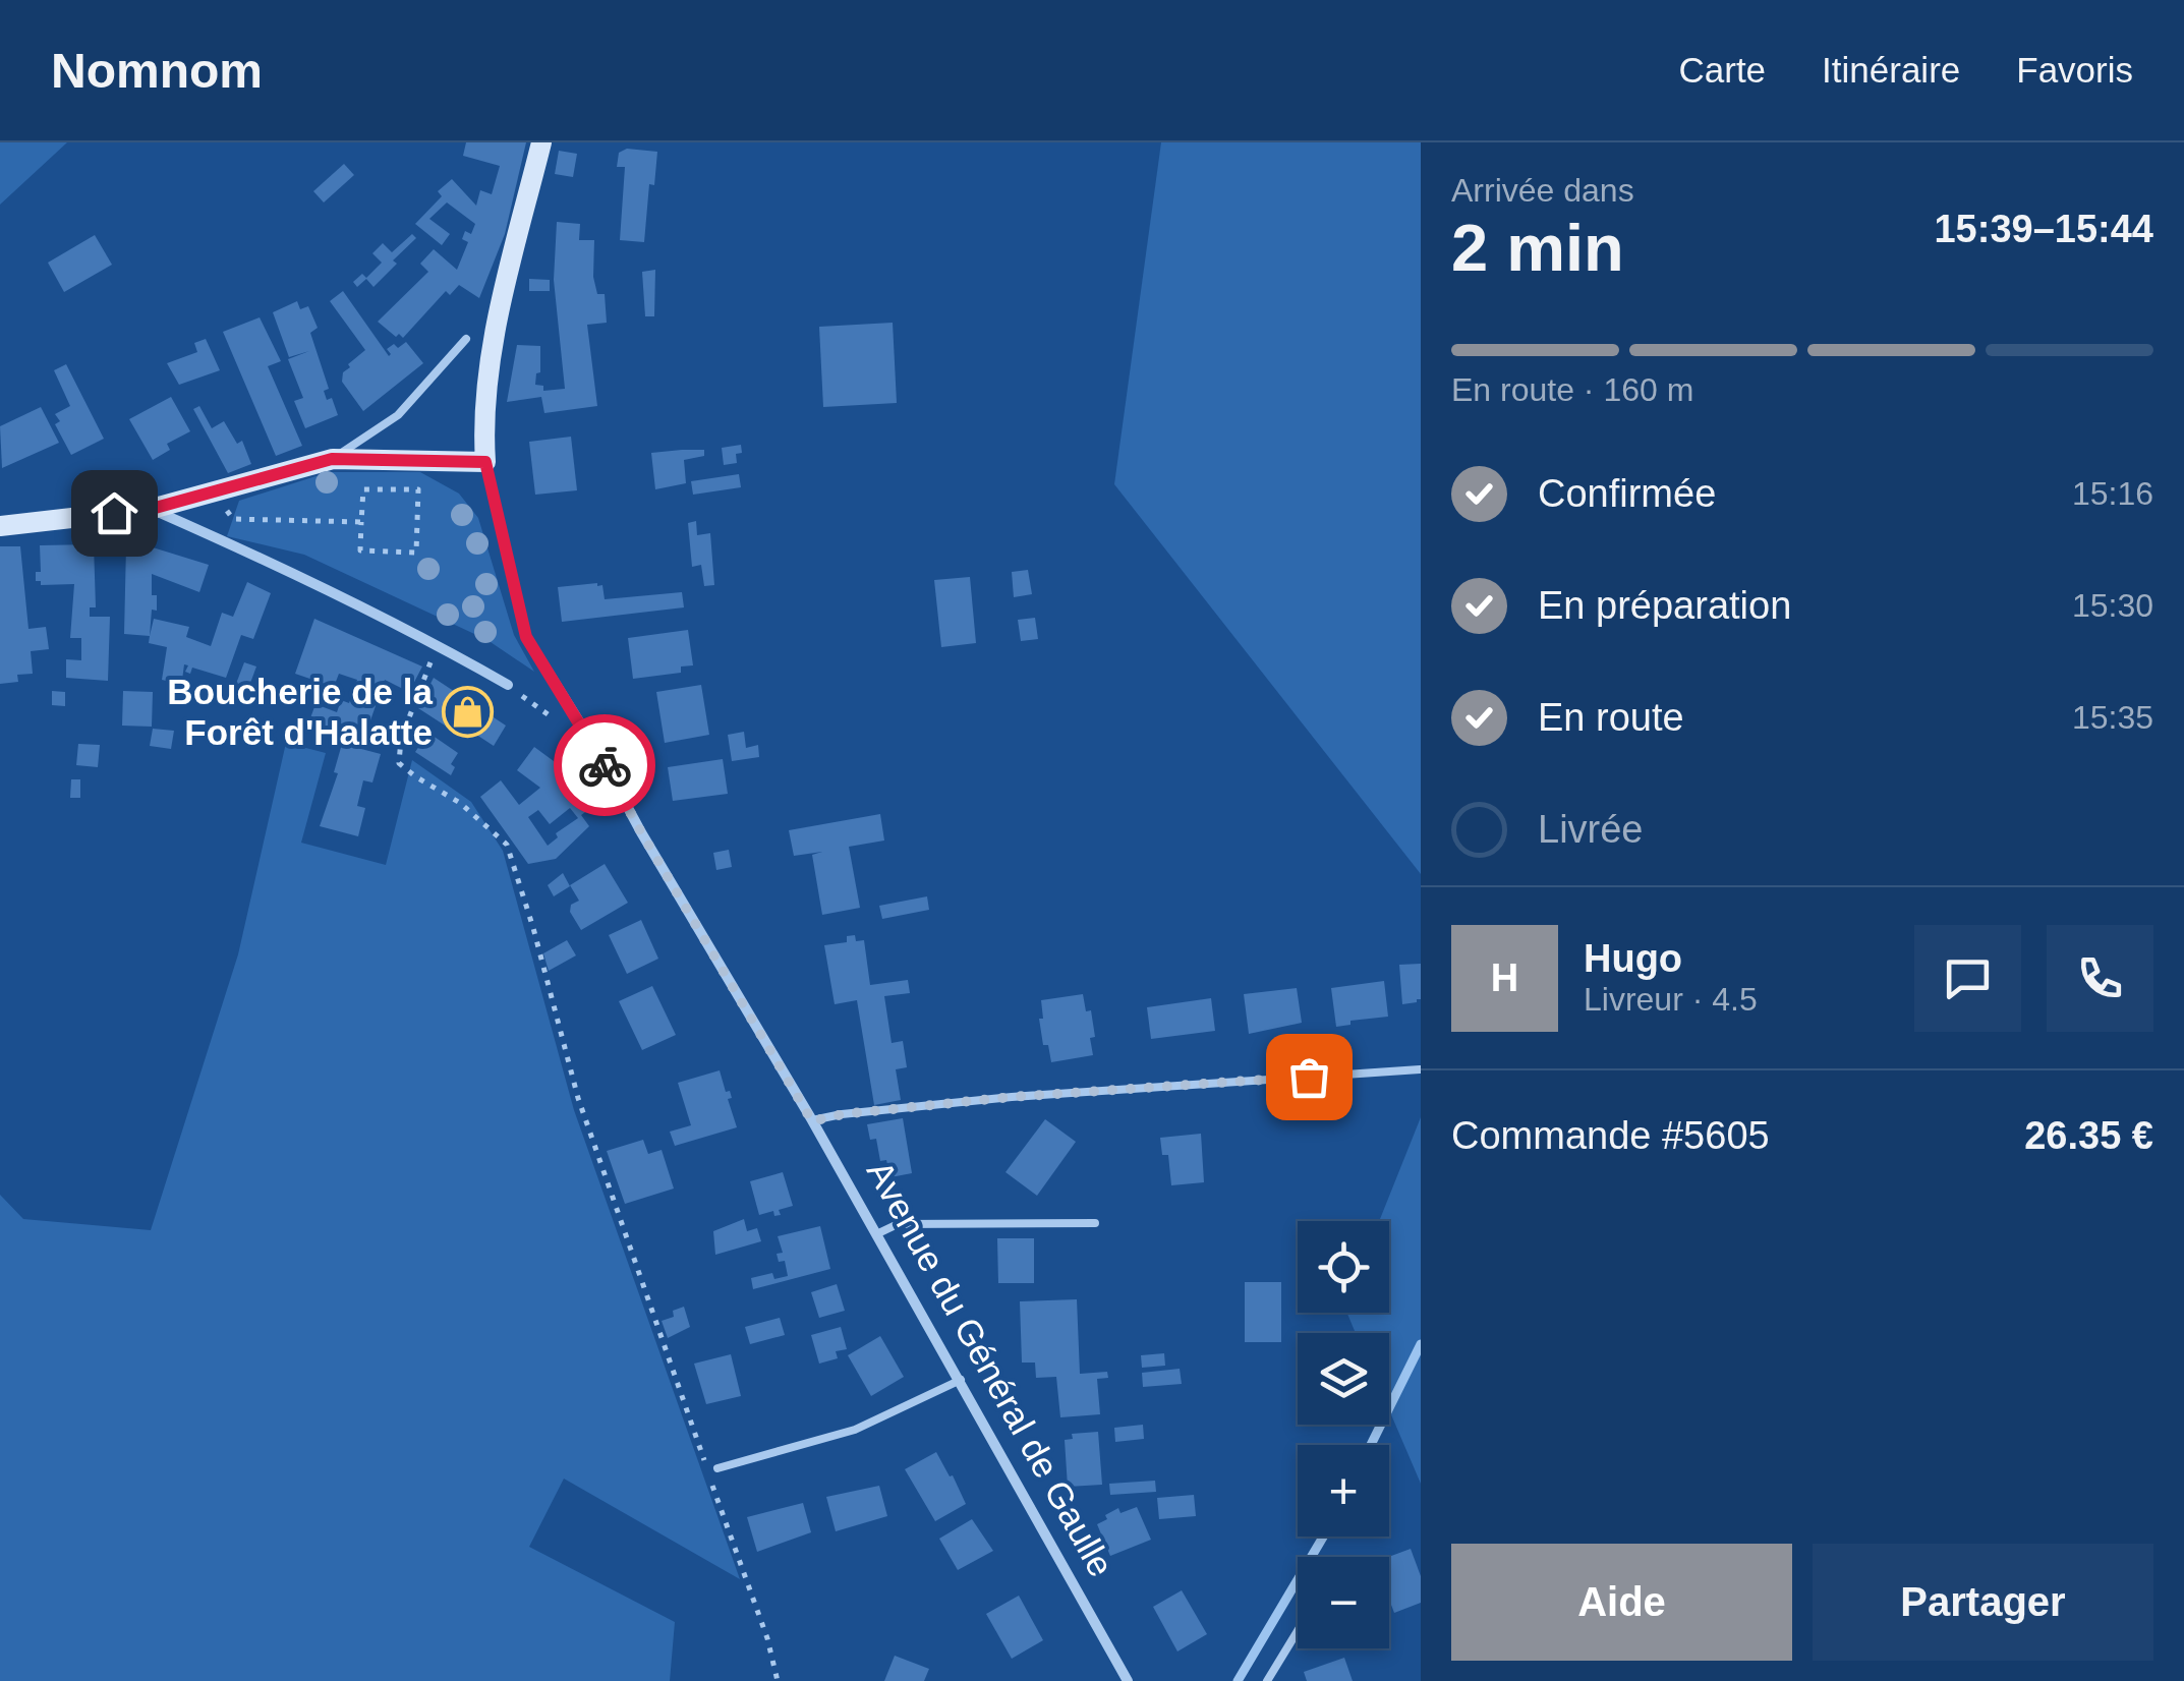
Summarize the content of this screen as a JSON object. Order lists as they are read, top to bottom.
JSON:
{
  "streets": {
    "street": ["Avenue du Général de Gaulle"]
  },
  "places": {
    "shop": ["Boucherie de la Forêt d'Halatte"]
  },
  "page": {
    "header": "Nomnom",
    "nav": ["Carte", "Itinéraire", "Favoris"],
    "heading": ["2 min", "Arrivée dans", "15:39–15:44"],
    "panel": [
      "Hugo",
      "Livreur · 4.5",
      "Commande #5605",
      "26.35 €"
    ],
    "bar": "En route · 160 m",
    "list": [
      ["Confirmée", "15:16"],
      ["En préparation", "15:30"],
      ["En route", "15:35"],
      "Livrée"
    ],
    "round": "H",
    "map_buttons": ["+", "−"],
    "buttons": ["Aide", "Partager"]
  }
}
